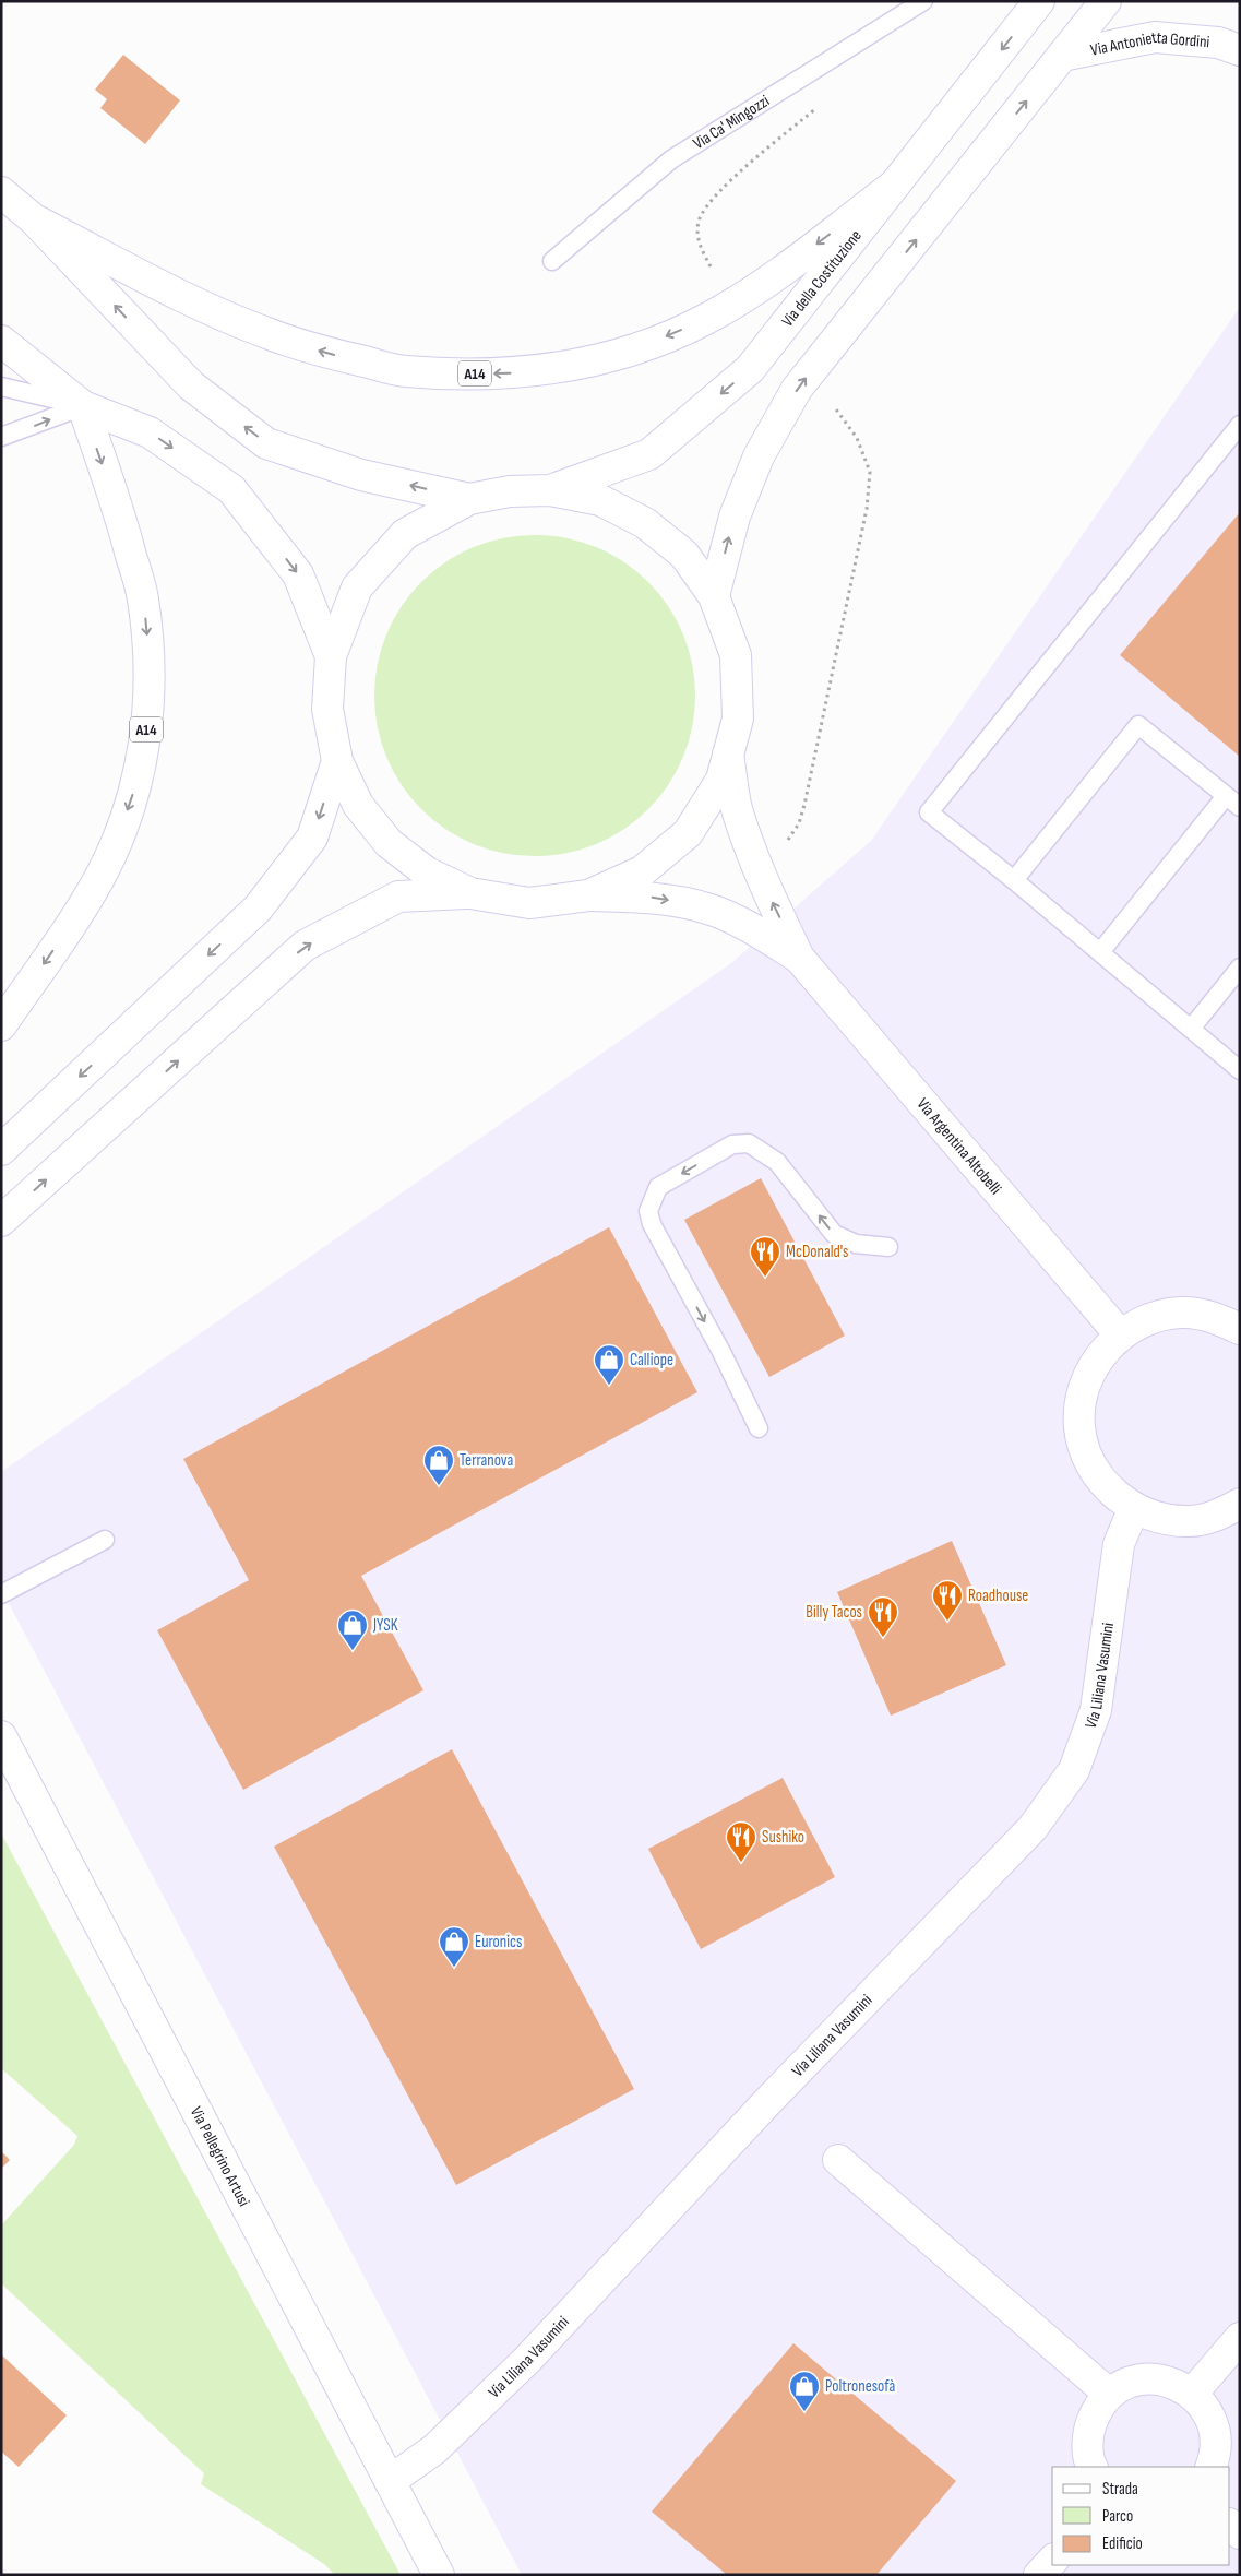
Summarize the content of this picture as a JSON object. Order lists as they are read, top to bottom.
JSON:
{
  "streets": {
    "main road": [
      "Via Antonietta Gordini",
      "Via della Costituzione",
      "A14",
      "Via Argentina Altobelli",
      "Via Liliana Vasumini",
      "Via Pellegrino Artusi"
    ],
    "lane": ["Via Ca' Mingozzi"]
  },
  "crossings": [
    ["Via della Costituzione", "A14"],
    ["Via Liliana Vasumini", "Via Pellegrino Artusi"]
  ],
  "places": {
    "restaurant": [
      "McDonald's",
      "Roadhouse",
      "Billy Tacos",
      "Sushiko"
    ],
    "shop": [
      "Calliope",
      "Terranova",
      "JYSK",
      "Euronics",
      "Poltronesofà"
    ]
  },
  "legend": ["Strada", "Parco", "Edificio"]
}
